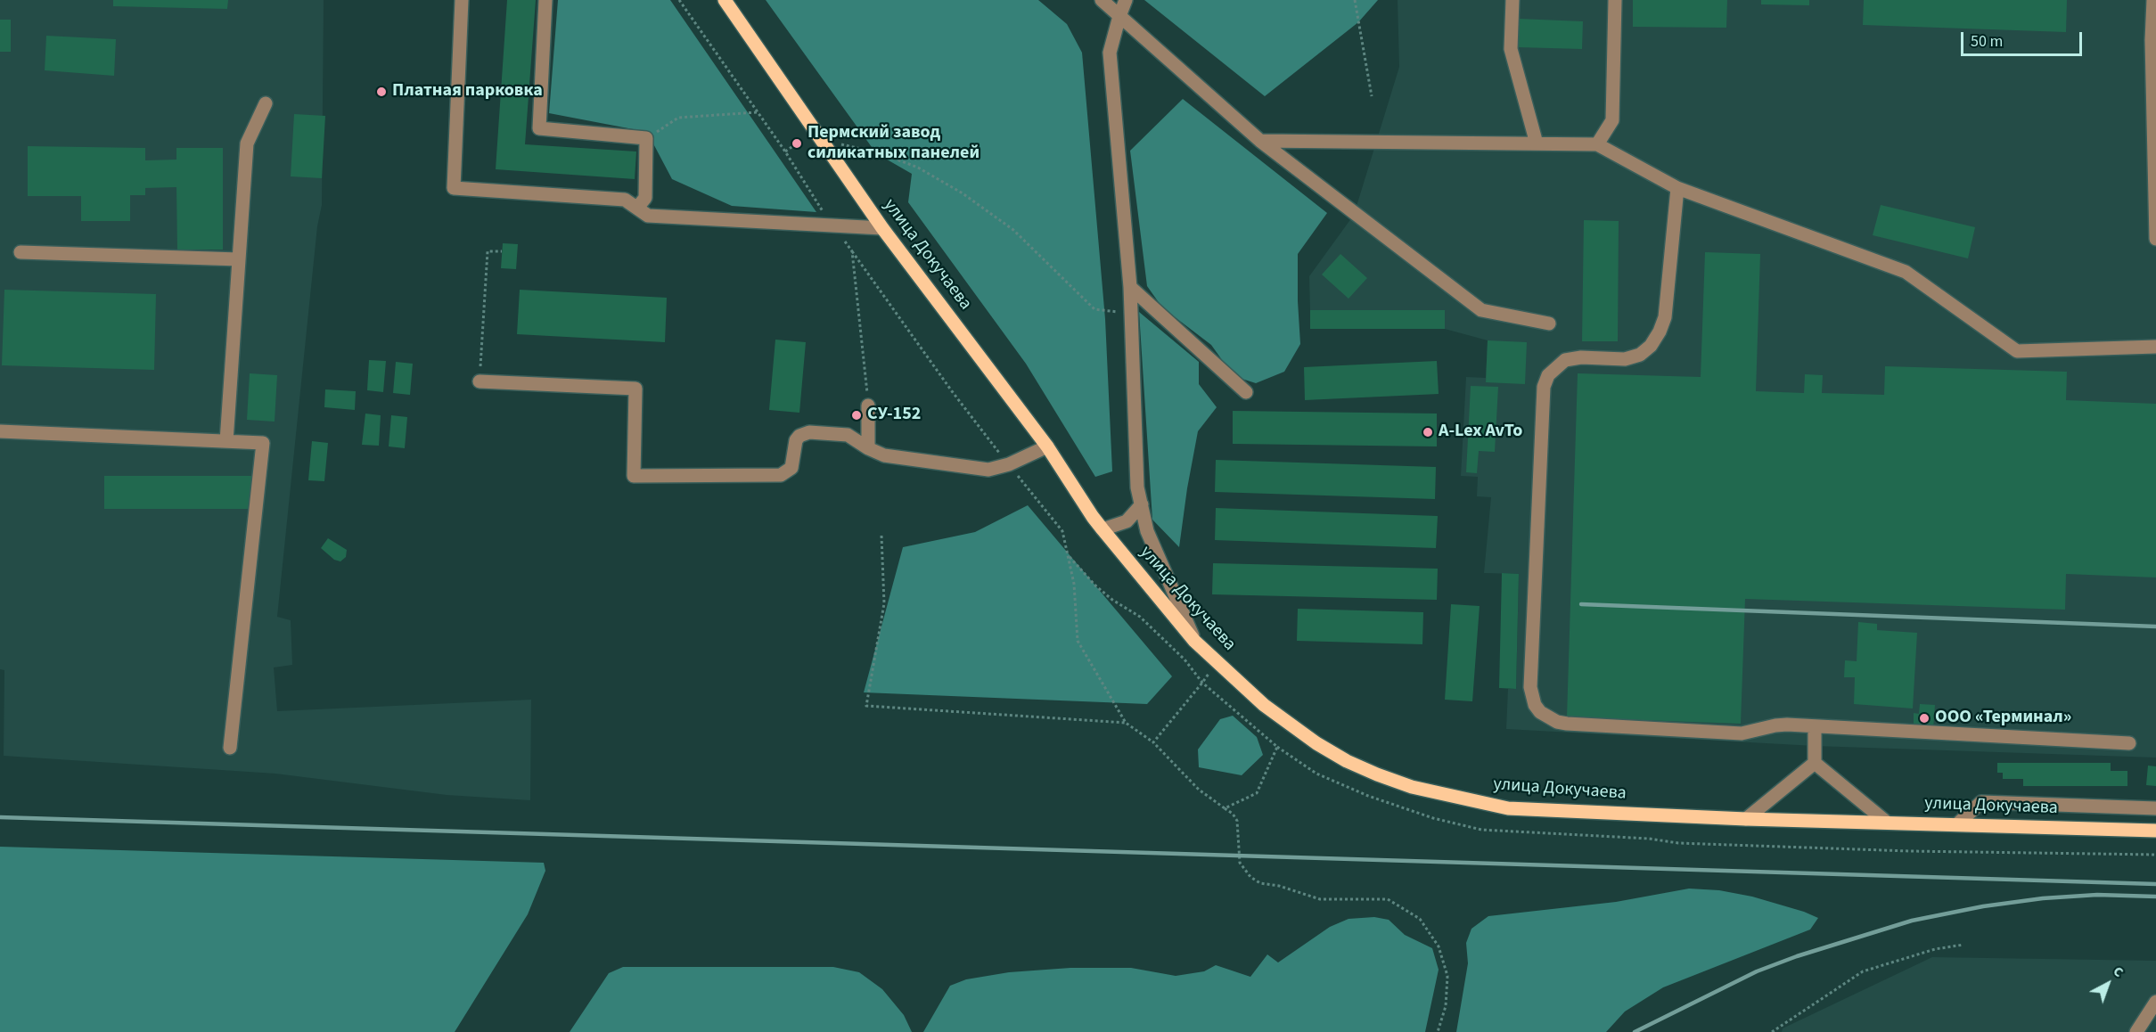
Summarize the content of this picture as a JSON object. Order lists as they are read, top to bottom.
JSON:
{
  "streets": {
    "main road": ["улица Докучаева"]
  },
  "places": [
    "Платная парковка",
    "Пермский завод силикатных панелей",
    "СУ-152",
    "A-Lex AvTo",
    "ООО «Терминал»"
  ],
  "scale_bar": "50 m",
  "north": "top right"
}
